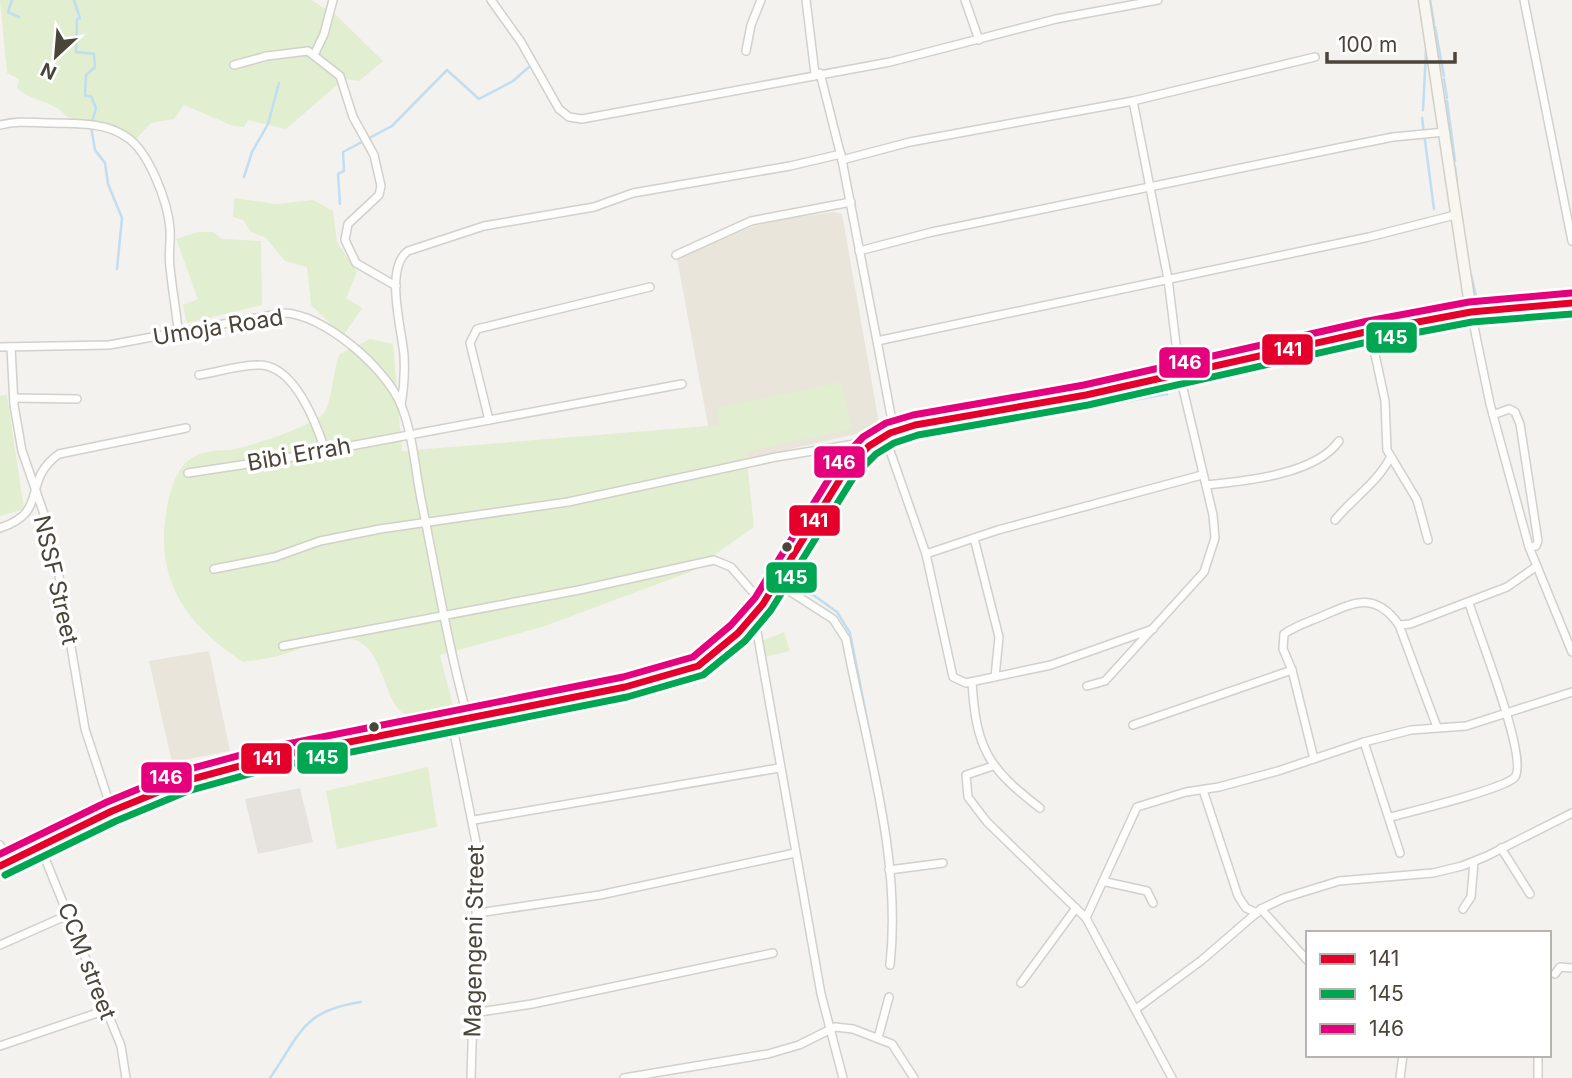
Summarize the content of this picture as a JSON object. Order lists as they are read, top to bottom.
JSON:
{
  "streets": {
    "street": [
      "Umoja Road",
      "Bibi Errah",
      "NSSF Street",
      "Magengeni Street",
      "CCM street"
    ]
  },
  "crossings": [
    ["Umoja Road", "NSSF Street"]
  ],
  "lines": ["transit line 146", "transit line 141", "transit line 145"],
  "legend": ["141", "145", "146"],
  "scale_bar": "100 m",
  "north": "bottom left"
}
